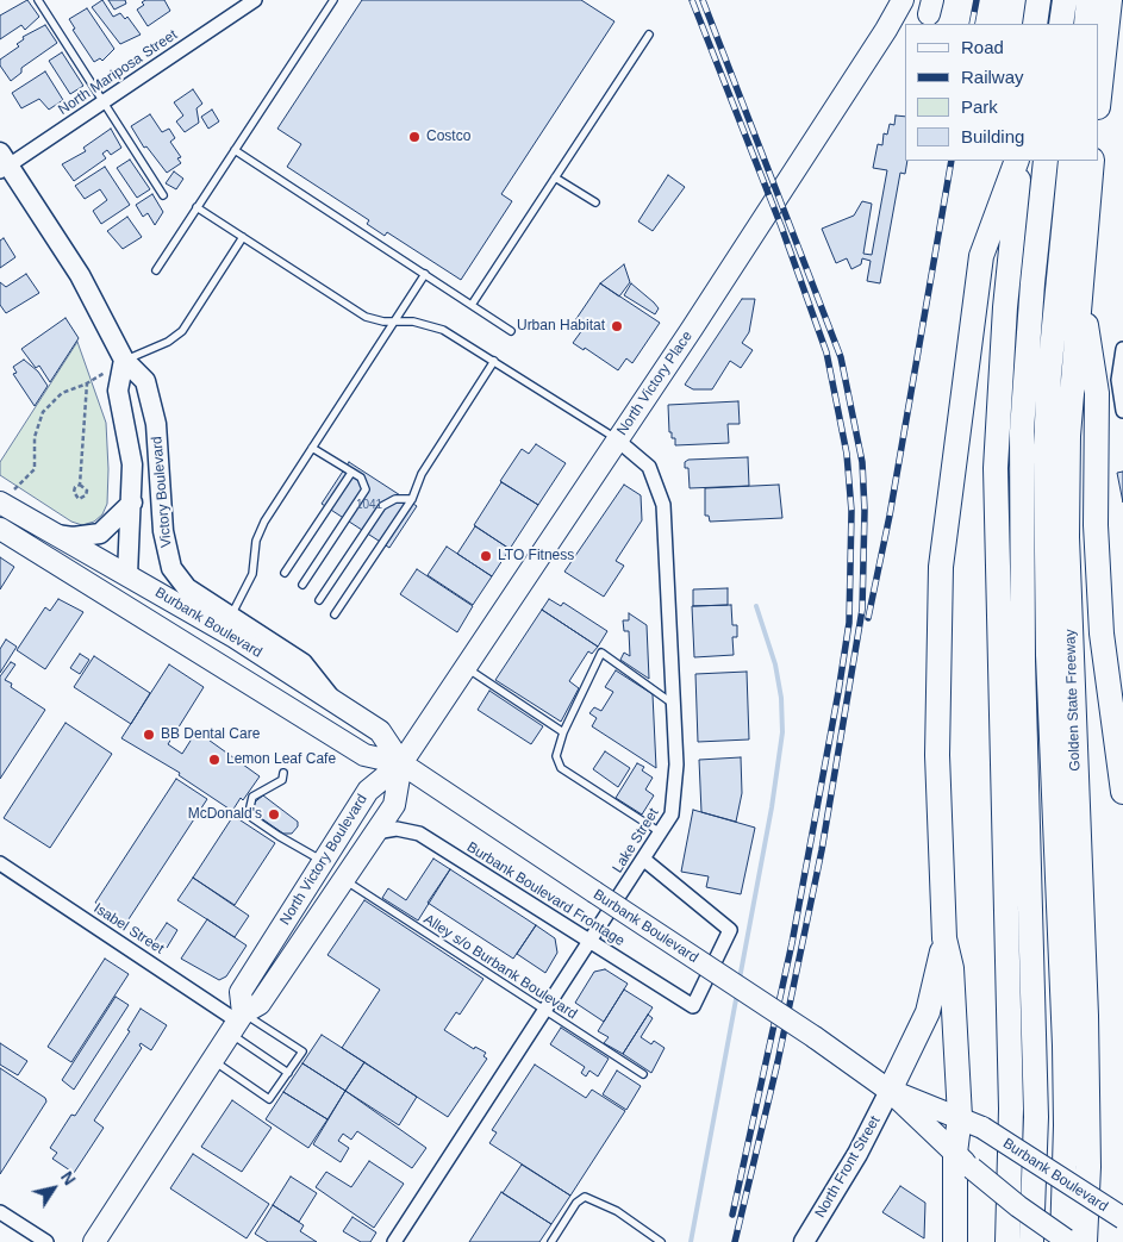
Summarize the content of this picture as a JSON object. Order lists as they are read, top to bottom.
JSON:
{
  "streets": {
    "highway": ["Golden State Freeway"],
    "main road": [
      "North Victory Place",
      "Victory Boulevard",
      "Burbank Boulevard",
      "North Victory Boulevard",
      "North Front Street"
    ],
    "street": [
      "North Mariposa Street",
      "Lake Street",
      "Burbank Boulevard Frontage",
      "Isabel Street"
    ],
    "lane": ["Alley s/o Burbank Boulevard"]
  },
  "crossings": [
    ["North Mariposa Street", "Victory Boulevard"],
    ["North Victory Place", "Burbank Boulevard"],
    ["North Victory Place", "Lake Street"],
    ["North Victory Place", "North Victory Boulevard"],
    ["Victory Boulevard", "Burbank Boulevard"],
    ["Burbank Boulevard", "North Victory Boulevard"],
    ["Burbank Boulevard", "North Front Street"],
    ["Lake Street", "Burbank Boulevard Frontage"],
    ["Lake Street", "Alley s/o Burbank Boulevard"],
    ["North Victory Boulevard", "Burbank Boulevard Frontage"],
    ["North Victory Boulevard", "Isabel Street"],
    ["North Victory Boulevard", "Alley s/o Burbank Boulevard"]
  ],
  "places": [
    "Costco",
    "Urban Habitat",
    "LTO Fitness",
    "BB Dental Care",
    "Lemon Leaf Cafe",
    "McDonald's"
  ],
  "house_numbers": ["1041"],
  "legend": [
    "Road",
    "Railway",
    "Park",
    "Building"
  ],
  "north": "top right"
}
